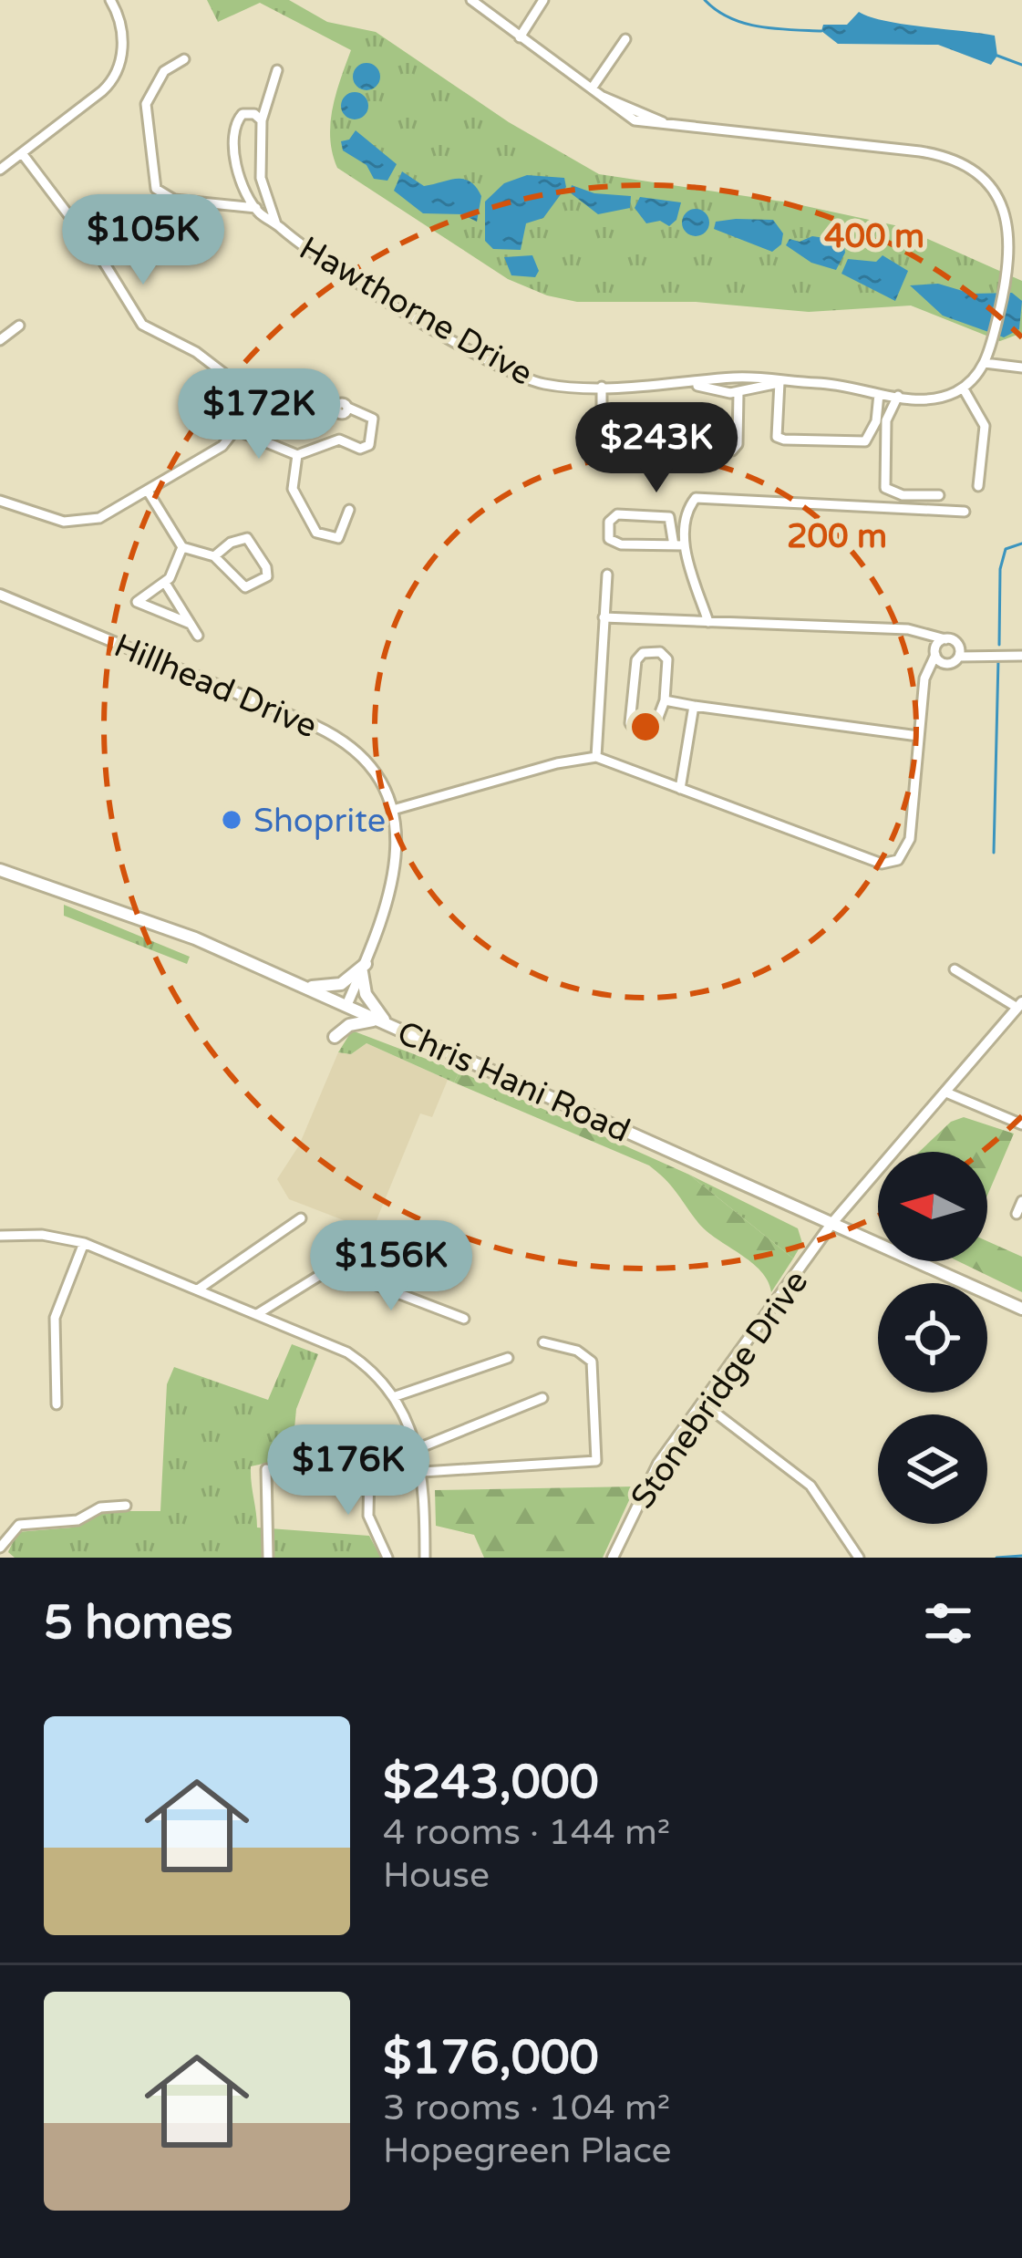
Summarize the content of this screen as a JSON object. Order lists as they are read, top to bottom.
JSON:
{
  "streets": {
    "main road": ["Chris Hani Road"],
    "street": ["Hawthorne Drive", "Hillhead Drive", "Stonebridge Drive"]
  },
  "crossings": [
    ["Hillhead Drive", "Chris Hani Road"],
    ["Chris Hani Road", "Stonebridge Drive"]
  ],
  "places": ["Shoprite"],
  "north": "left",
  "page": {
    "price": [
      "$105K",
      "$172K",
      "$243K",
      "$156K",
      "$176K"
    ],
    "heading": "5 homes",
    "list": [
      {
        "name": "$243,000",
        "note": "4 rooms · 144 m² · House"
      },
      {
        "name": "$176,000",
        "note": "3 rooms · 104 m² · Hopegreen Place"
      }
    ]
  },
  "rings": ["400 m", "200 m"]
}
